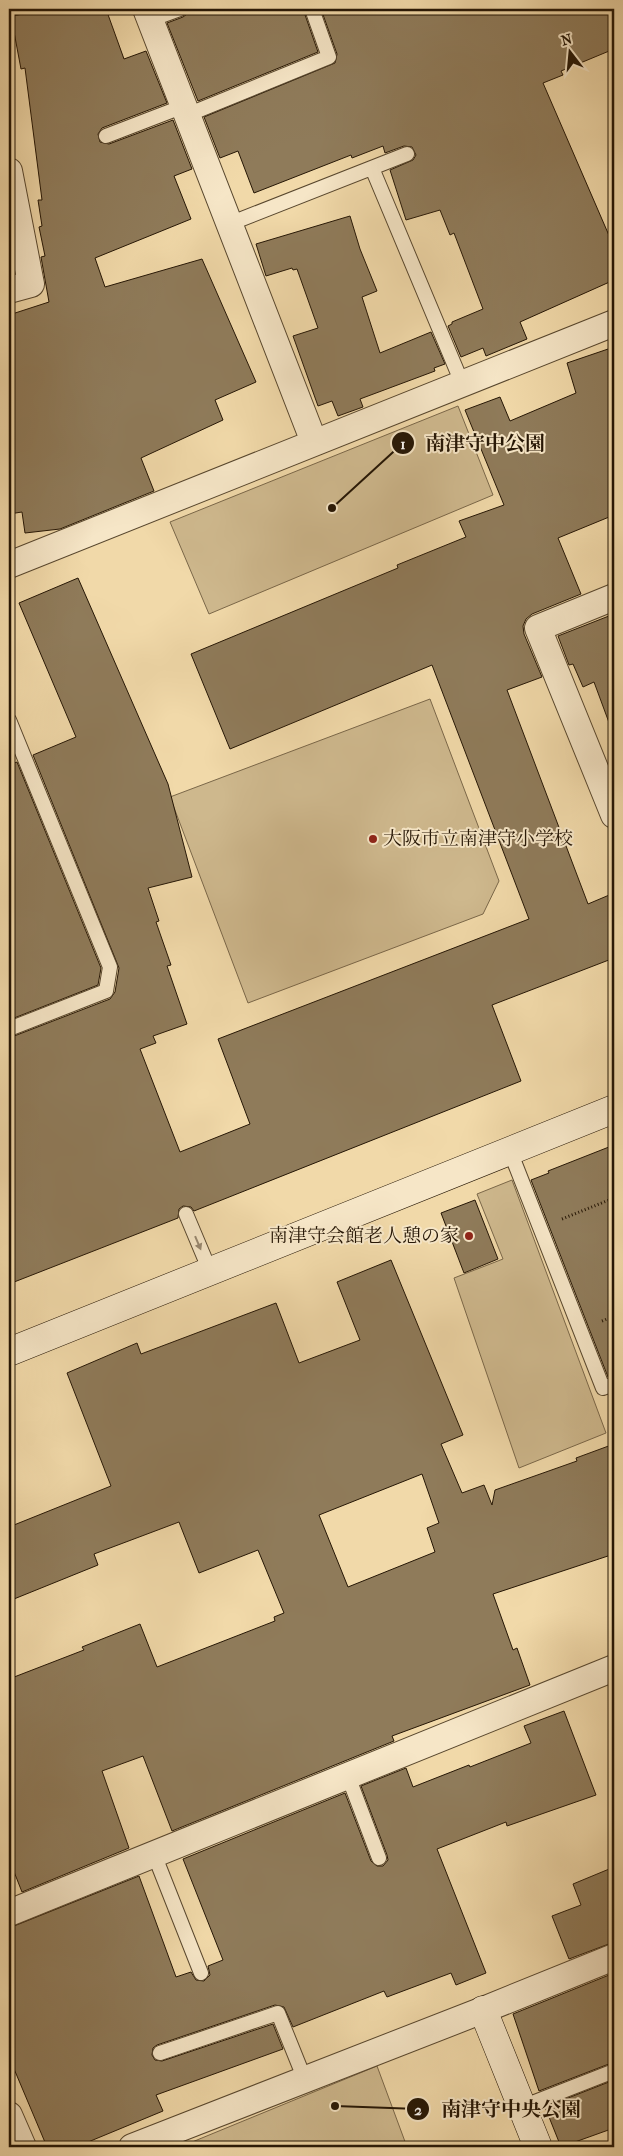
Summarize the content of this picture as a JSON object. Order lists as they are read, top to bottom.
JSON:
{
  "places": [
    "南津守中公園",
    "大阪市立南津守小学校",
    "南津守会館老人憩の家",
    "南津守中央公園"
  ],
  "north": "top"
}
